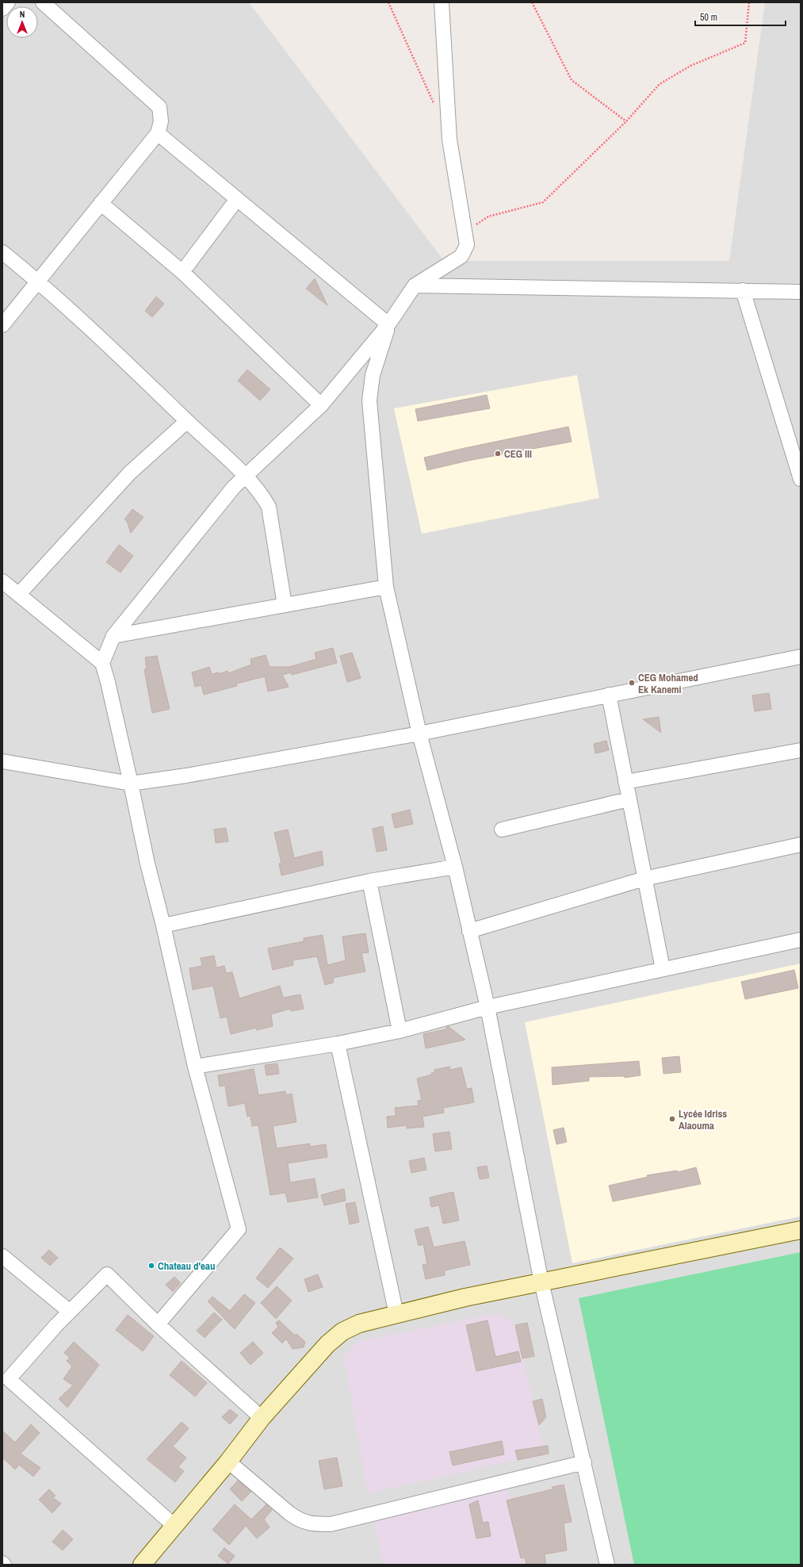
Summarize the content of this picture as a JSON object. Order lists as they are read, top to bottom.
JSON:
{
  "places": [
    "CEG III",
    "CEG Mohamed Ek Kanemi",
    "Lycée Idriss Alaouma",
    "Chateau d'eau"
  ],
  "scale_bar": "50 m",
  "north": "top"
}
